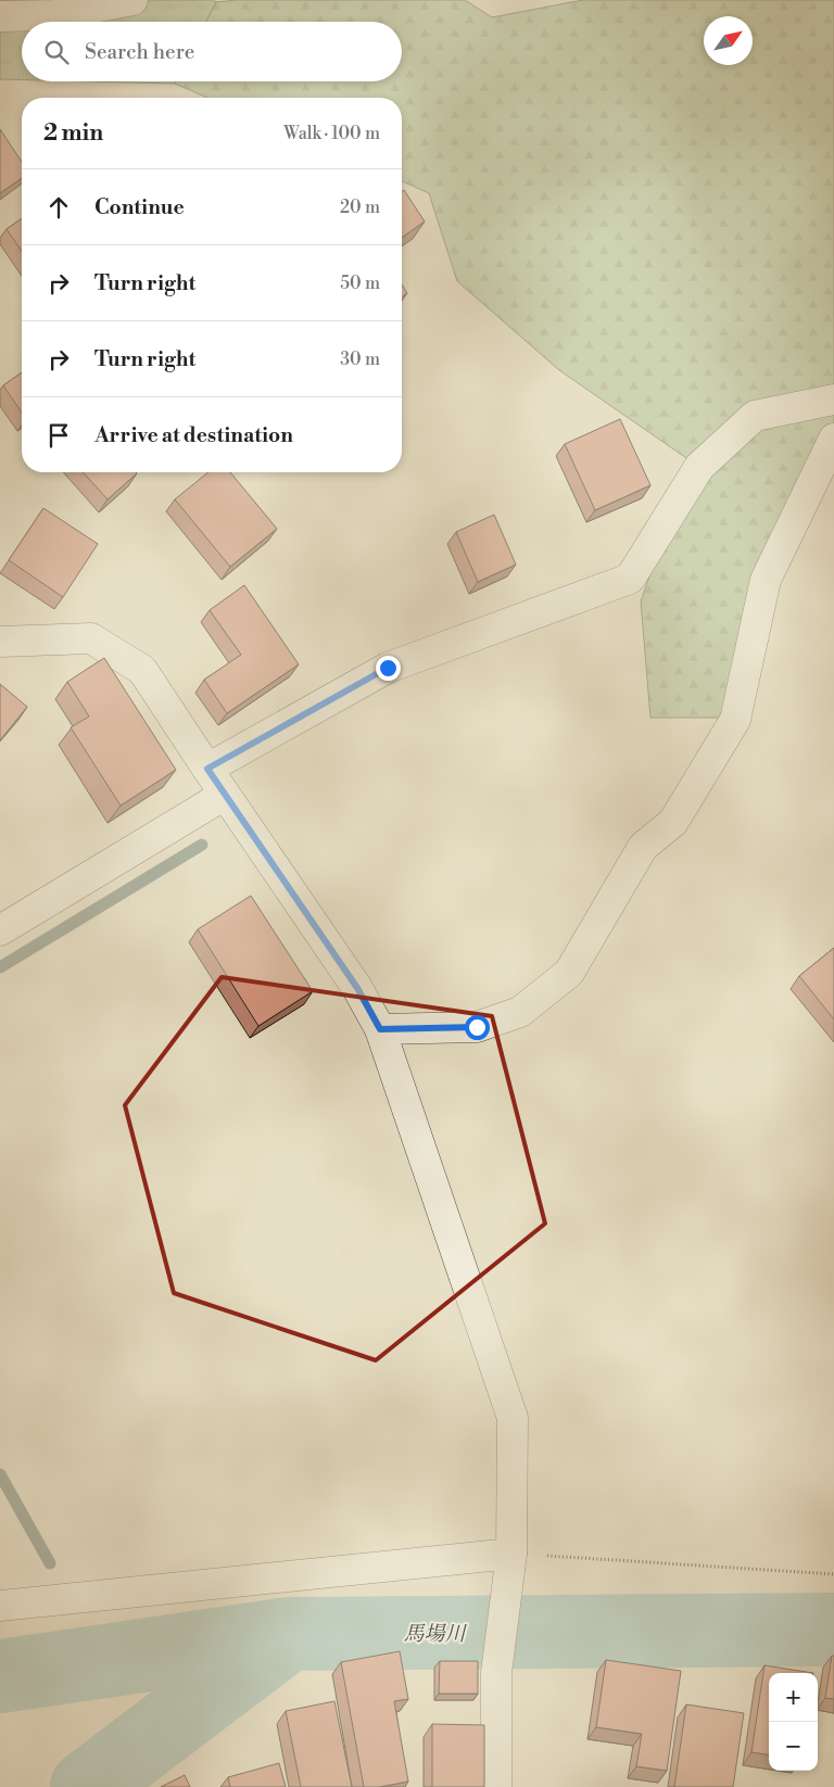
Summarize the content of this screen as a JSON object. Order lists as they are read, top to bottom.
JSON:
{
  "water": ["馬場川"],
  "north": "top right",
  "page": {
    "search": "Search here",
    "heading": ["2 min", "Walk · 100 m"],
    "list": [
      ["Continue", "20 m"],
      ["Turn right", "50 m"],
      ["Turn right", "30 m"],
      "Arrive at destination"
    ],
    "map_buttons": ["+", "−"]
  }
}
